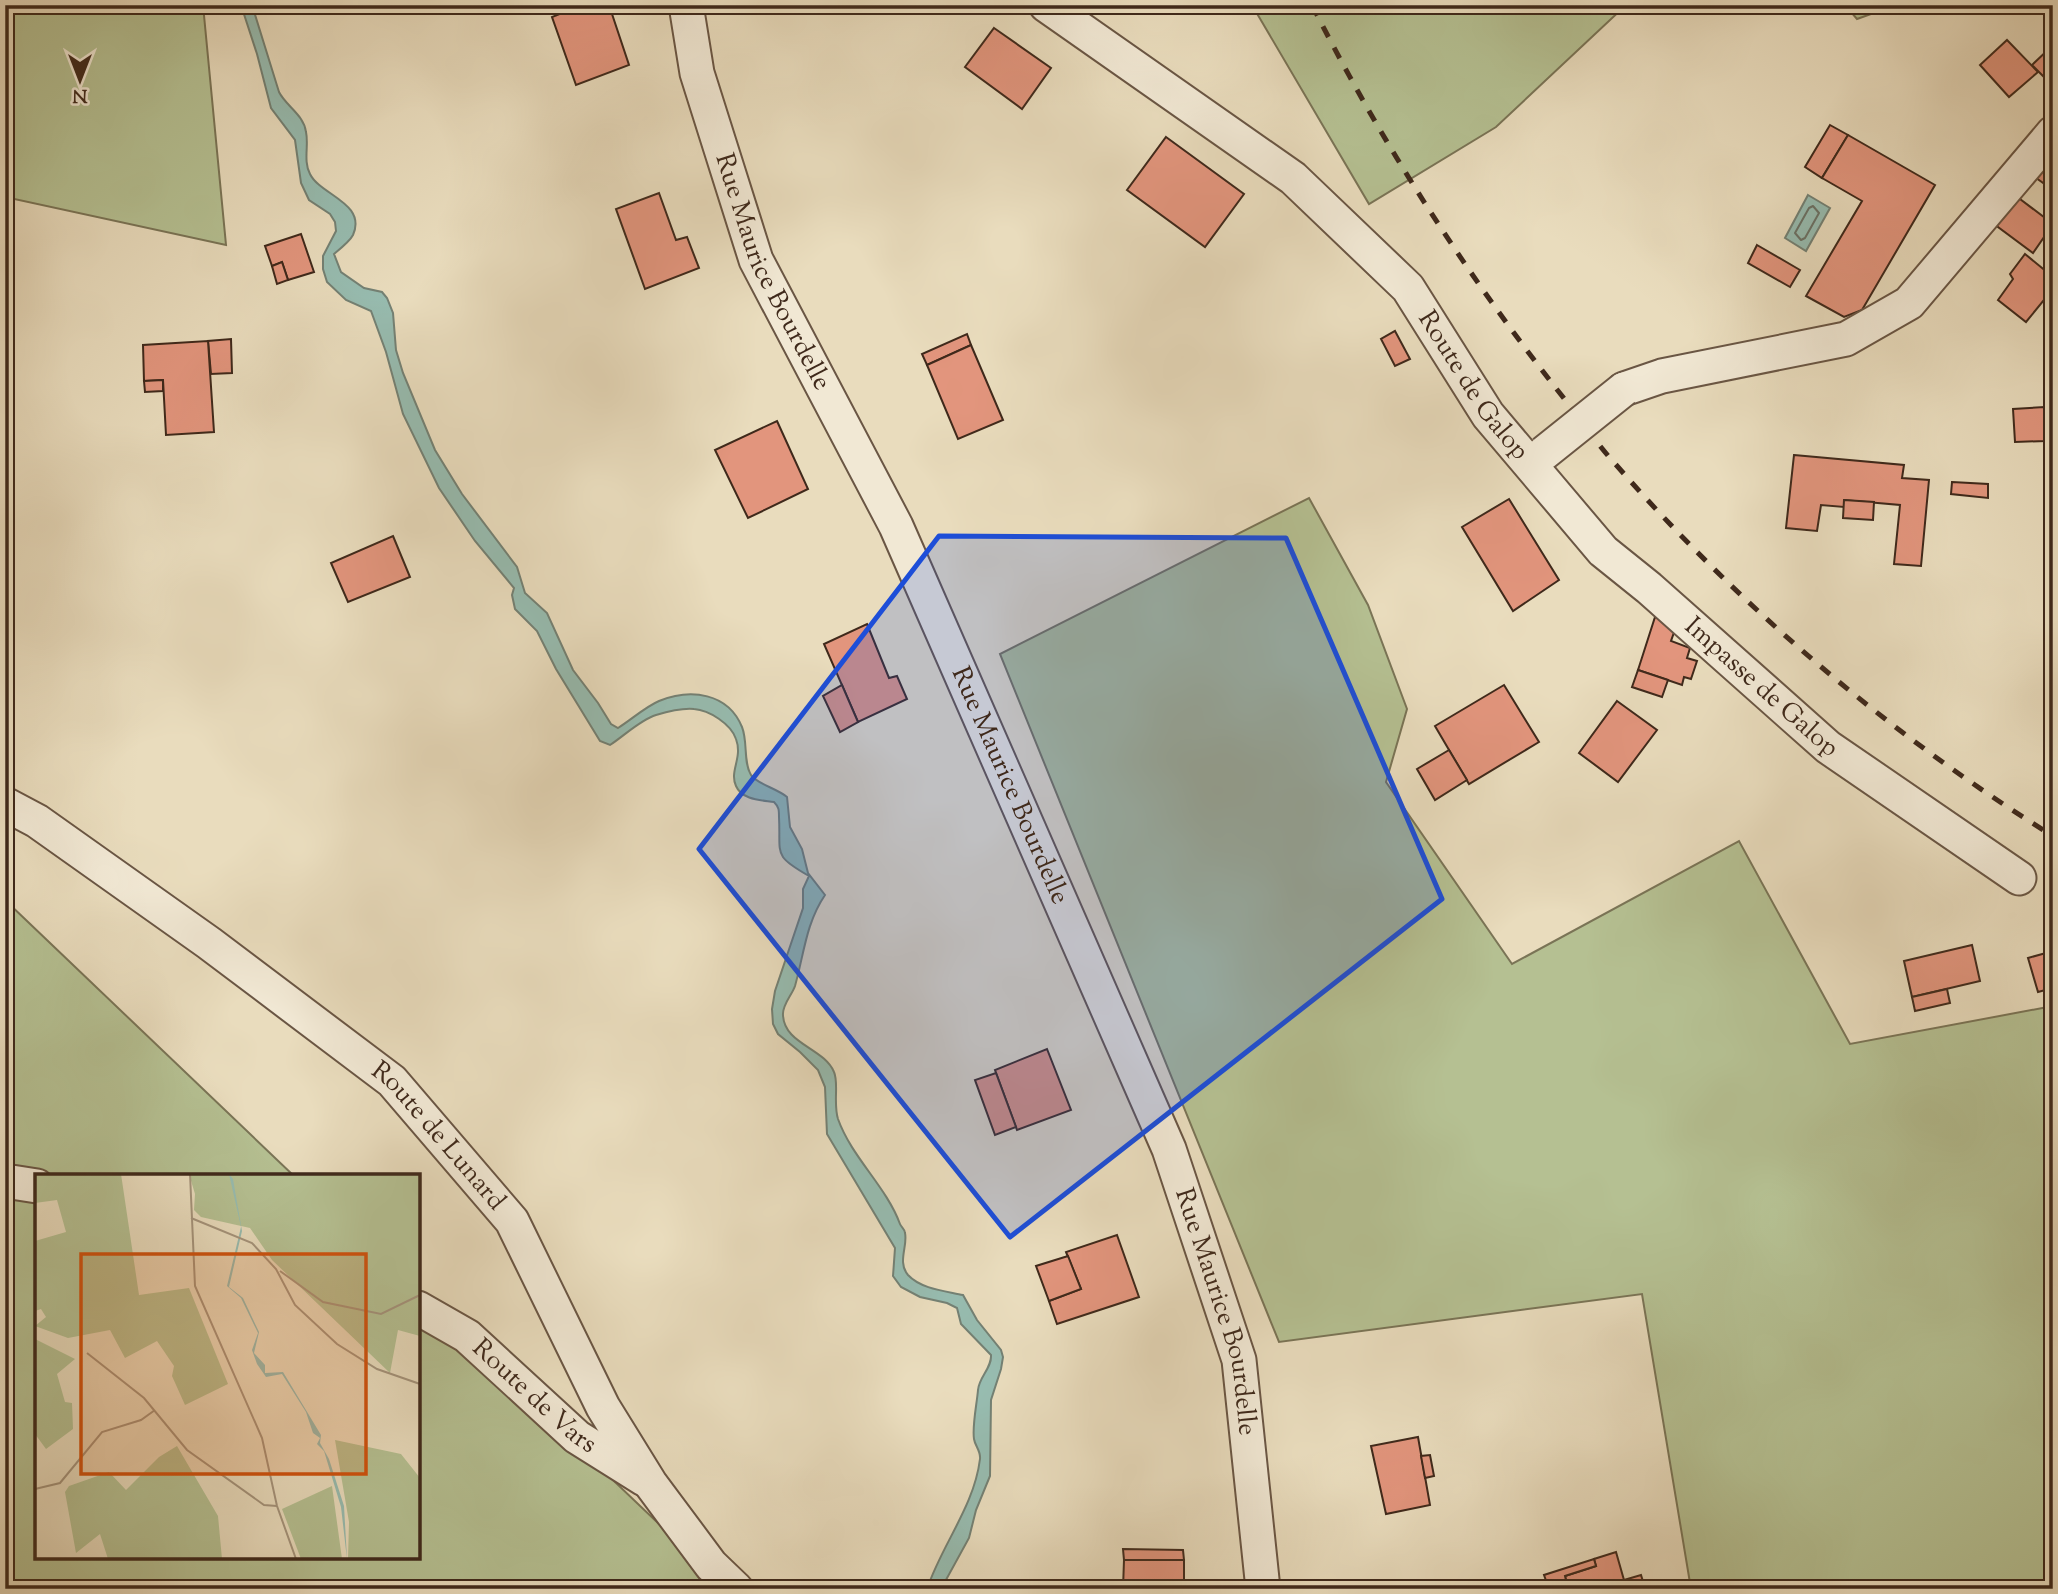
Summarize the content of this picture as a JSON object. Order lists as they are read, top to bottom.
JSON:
{
  "streets": {
    "street": [
      "Rue Maurice Bourdelle",
      "Route de Galop",
      "Impasse de Galop",
      "Route de Lunard",
      "Route de Vars"
    ]
  },
  "crossings": [
    ["Route de Galop", "Impasse de Galop"],
    ["Route de Lunard", "Route de Vars"]
  ],
  "north": "bottom"
}
